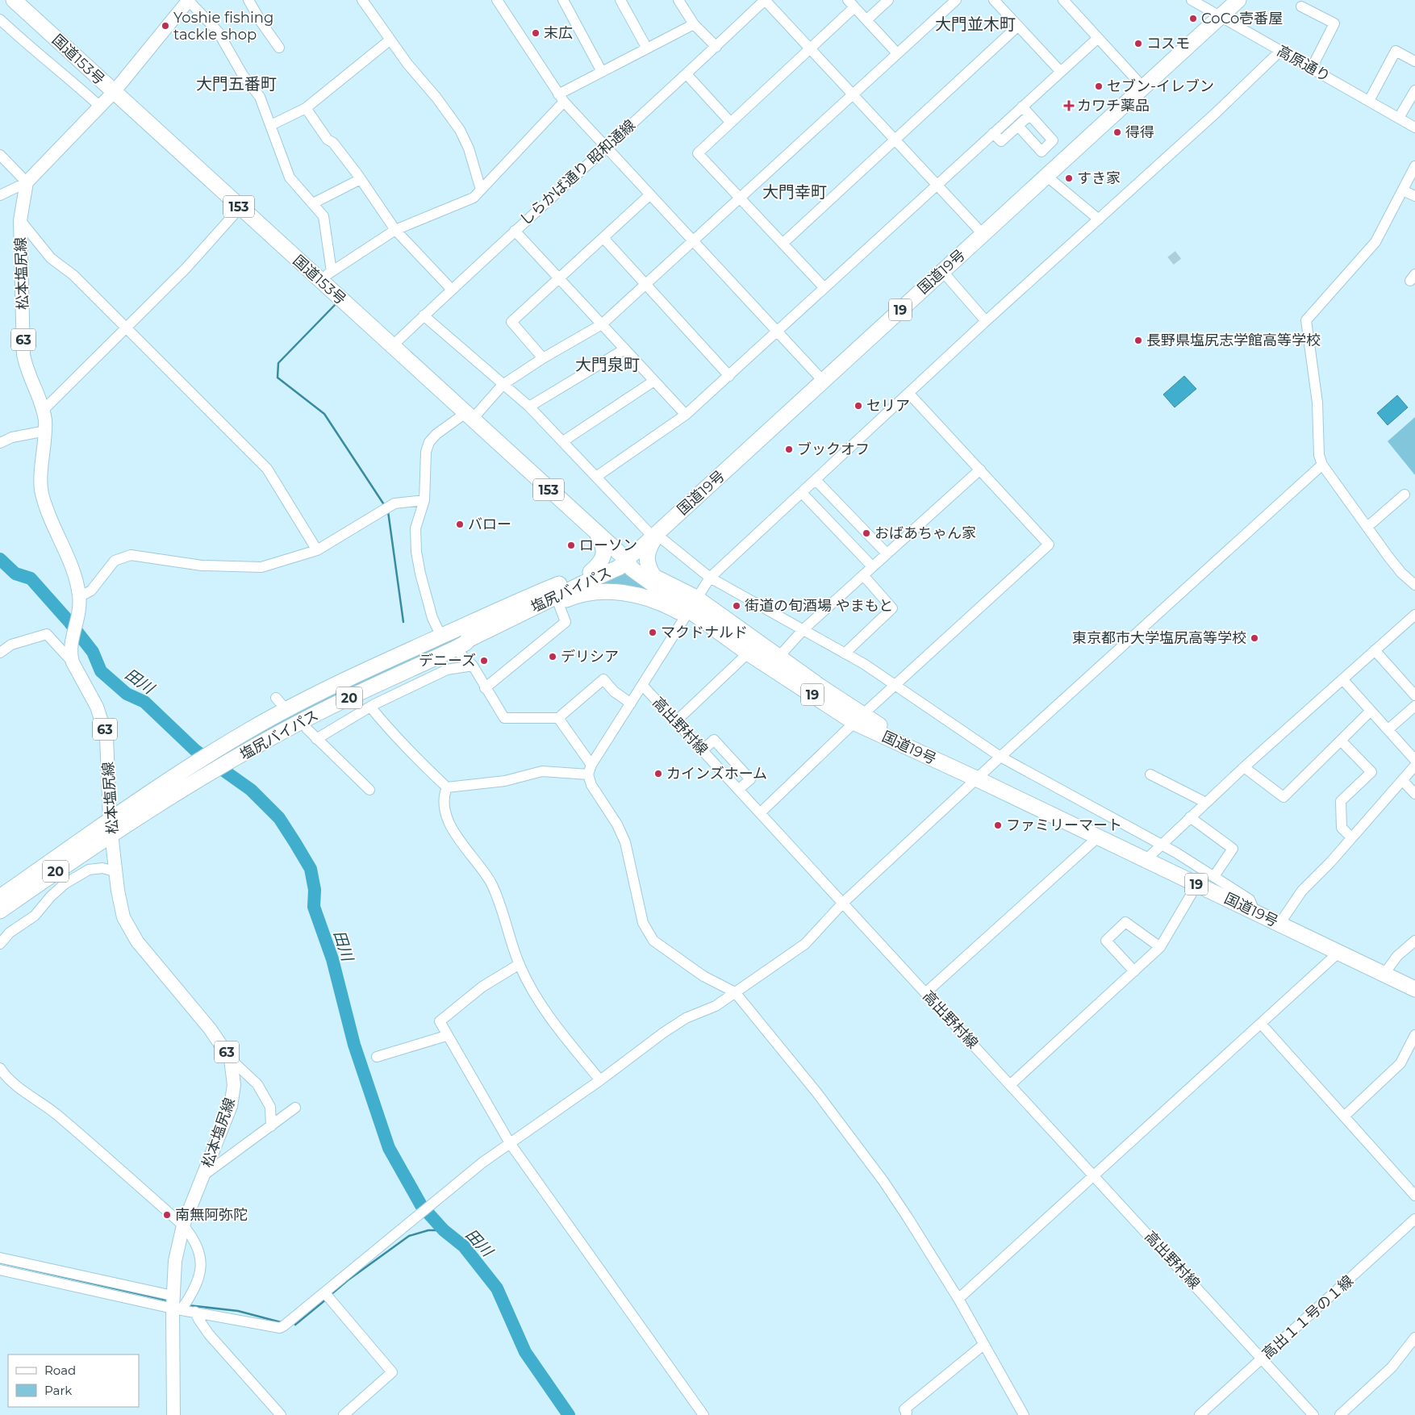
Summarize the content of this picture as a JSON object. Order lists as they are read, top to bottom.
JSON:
{
  "streets": {
    "highway": [
      "国道153号",
      "153",
      "国道19号",
      "19",
      "塩尻バイパス",
      "20"
    ],
    "main road": ["松本塩尻線", "63"],
    "street": [
      "高原通り",
      "しらかば通り 昭和通線",
      "高出野村線",
      "高出１１号の１線"
    ]
  },
  "crossings": [
    ["国道153号", "しらかば通り 昭和通線"],
    ["国道153号", "国道19号"],
    ["国道153号", "塩尻バイパス"],
    ["高原通り", "国道19号"],
    ["高原通り", "高出野村線"],
    ["国道19号", "塩尻バイパス"],
    ["国道19号", "高出野村線"],
    ["松本塩尻線", "塩尻バイパス"],
    ["高出野村線", "高出１１号の１線"]
  ],
  "districts": [
    "大門並木町",
    "大門五番町",
    "大門幸町",
    "大門泉町"
  ],
  "water": ["田川"],
  "places": {
    "other": [
      "CoCo壱番屋",
      "Yoshie fishing tackle shop",
      "末広",
      "コスモ",
      "セブン-イレブン",
      "得得",
      "すき家",
      "長野県塩尻志学館高等学校",
      "セリア",
      "ブックオフ",
      "バロー",
      "おばあちゃん家",
      "ローソン",
      "街道の旬酒場 やまもと",
      "マクドナルド",
      "東京都市大学塩尻高等学校",
      "デリシア",
      "デニーズ",
      "カインズホーム",
      "ファミリーマート",
      "南無阿弥陀"
    ],
    "health": ["カワチ薬品"]
  },
  "legend": ["Road", "Park"]
}
